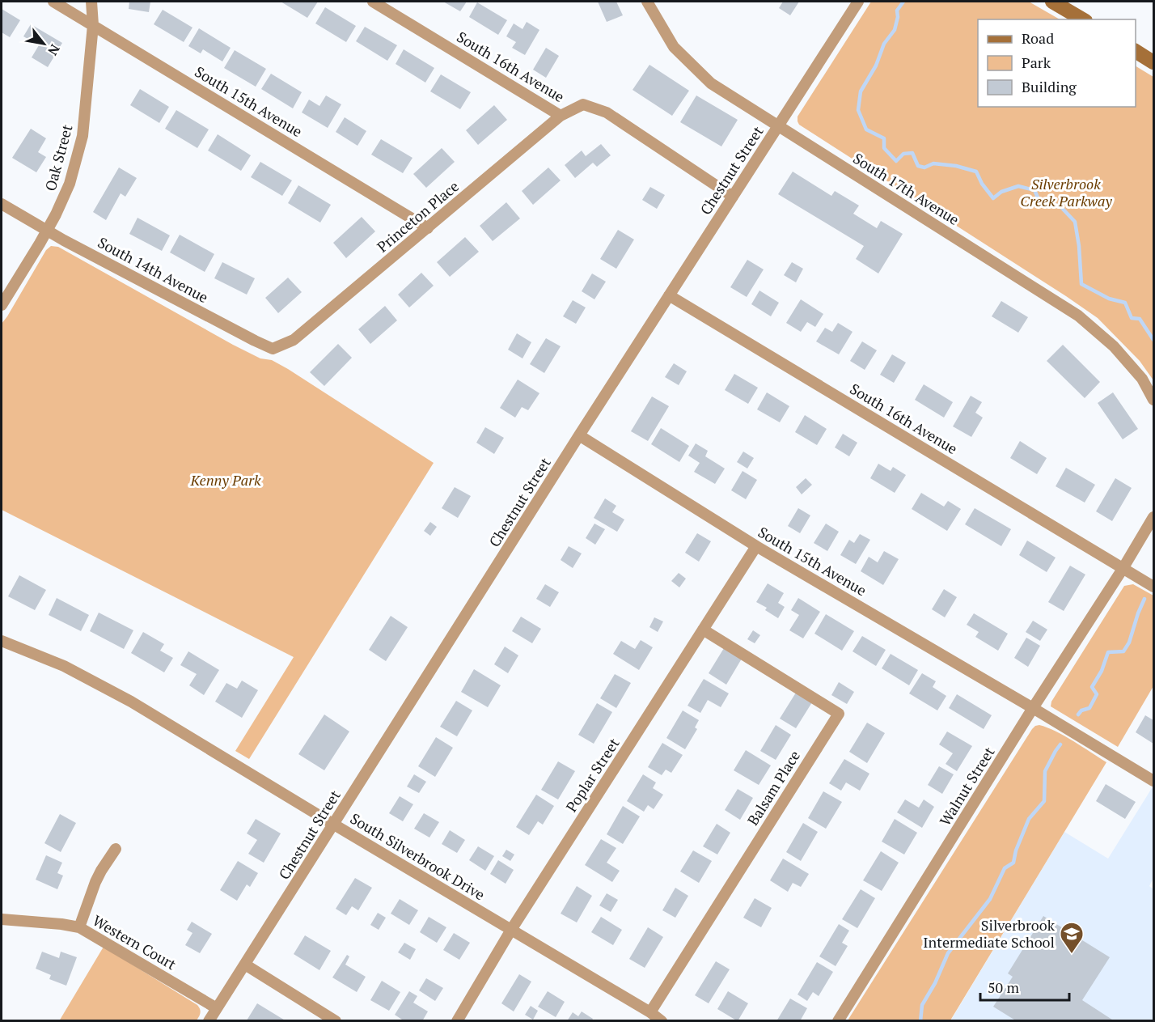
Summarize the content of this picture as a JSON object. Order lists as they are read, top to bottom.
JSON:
{
  "streets": {
    "street": [
      "South 16th Avenue",
      "South 15th Avenue",
      "Oak Street",
      "Chestnut Street",
      "South 17th Avenue",
      "Princeton Place",
      "South 14th Avenue",
      "Poplar Street",
      "Walnut Street",
      "Balsam Place",
      "South Silverbrook Drive",
      "Western Court"
    ]
  },
  "crossings": [
    ["South 16th Avenue", "Chestnut Street"],
    ["South 16th Avenue", "Princeton Place"],
    ["South 16th Avenue", "Walnut Street"],
    ["South 15th Avenue", "Oak Street"],
    ["South 15th Avenue", "Chestnut Street"],
    ["South 15th Avenue", "Princeton Place"],
    ["South 15th Avenue", "Poplar Street"],
    ["South 15th Avenue", "Walnut Street"],
    ["Oak Street", "South 14th Avenue"],
    ["Chestnut Street", "South 17th Avenue"],
    ["Chestnut Street", "South Silverbrook Drive"],
    ["Chestnut Street", "Western Court"],
    ["Princeton Place", "South 14th Avenue"],
    ["Poplar Street", "Balsam Place"],
    ["Poplar Street", "South Silverbrook Drive"],
    ["Balsam Place", "South Silverbrook Drive"]
  ],
  "parks": ["Silverbrook Creek Parkway", "Kenny Park"],
  "places": {
    "school or university": ["Silverbrook Intermediate School"]
  },
  "legend": ["Road", "Park", "Building"],
  "scale_bar": "50 m",
  "north": "bottom right"
}
